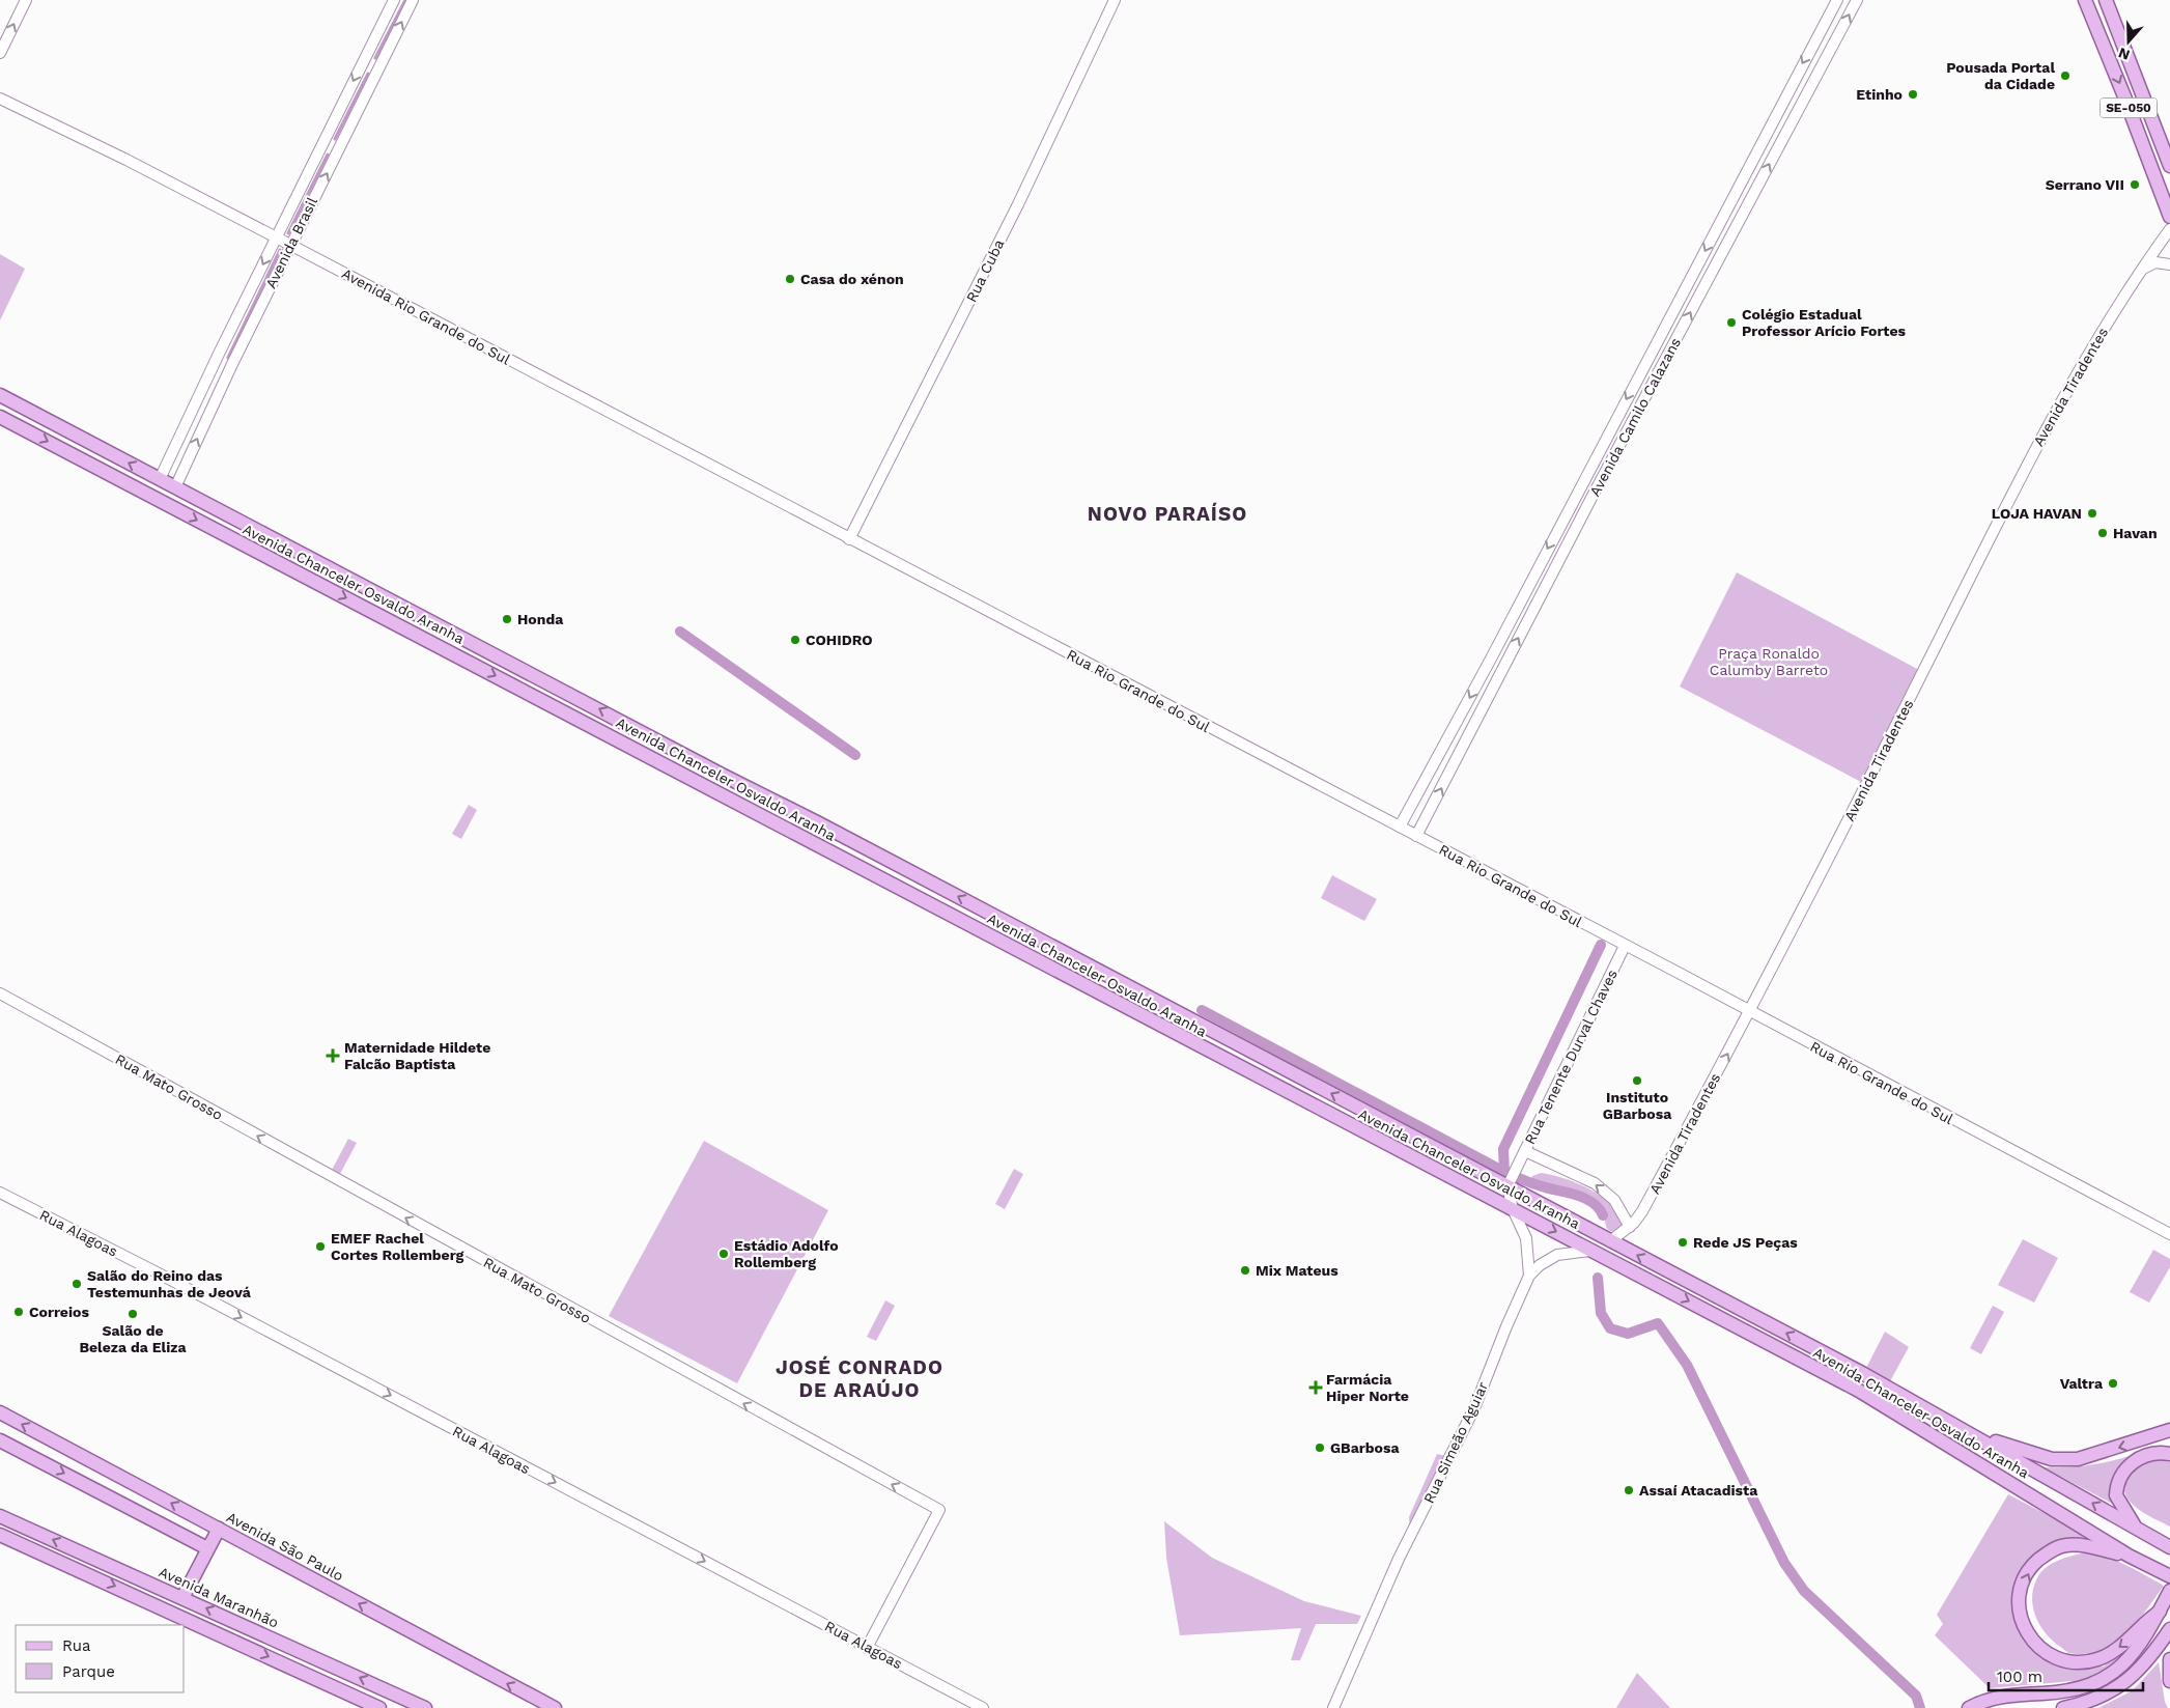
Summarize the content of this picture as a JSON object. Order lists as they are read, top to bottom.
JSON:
{
  "streets": {
    "main road": [
      "SE-050",
      "Avenida Chanceler Osvaldo Aranha",
      "Avenida São Paulo",
      "Avenida Maranhão"
    ],
    "street": [
      "Avenida Brasil",
      "Rua Cuba",
      "Avenida Rio Grande do Sul",
      "Avenida Tiradentes",
      "Avenida Camilo Calazans",
      "Rua Rio Grande do Sul",
      "Rua Tenente Durval Chaves",
      "Rua Mato Grosso",
      "Rua Alagoas",
      "Rua Simeão Aguiar"
    ]
  },
  "crossings": [
    ["Avenida Brasil", "Avenida Rio Grande do Sul"],
    ["Avenida Brasil", "Avenida Chanceler Osvaldo Aranha"],
    ["Rua Cuba", "Avenida Rio Grande do Sul"],
    ["Rua Cuba", "Rua Rio Grande do Sul"],
    ["Avenida Rio Grande do Sul", "Rua Rio Grande do Sul"],
    ["Avenida Tiradentes", "Avenida Chanceler Osvaldo Aranha"],
    ["Avenida Tiradentes", "Rua Rio Grande do Sul"],
    ["Avenida Camilo Calazans", "Rua Rio Grande do Sul"],
    ["Avenida Chanceler Osvaldo Aranha", "Rua Tenente Durval Chaves"],
    ["Rua Rio Grande do Sul", "Rua Tenente Durval Chaves"],
    ["Rua Mato Grosso", "Rua Alagoas"]
  ],
  "one_way": ["Rua Mato Grosso", "Rua Alagoas"],
  "districts": ["NOVO PARAÍSO", "JOSÉ CONRADO DE ARAÚJO"],
  "parks": ["Praça Ronaldo Calumby Barreto"],
  "places": {
    "other": [
      "Pousada Portal da Cidade",
      "Etinho",
      "Serrano VII",
      "Casa do xénon",
      "Colégio Estadual Professor Arício Fortes",
      "LOJA HAVAN",
      "Havan",
      "Honda",
      "COHIDRO",
      "Instituto GBarbosa",
      "Rede JS Peças",
      "EMEF Rachel Cortes Rollemberg",
      "Estádio Adolfo Rollemberg",
      "Mix Mateus",
      "Salão do Reino das Testemunhas de Jeová",
      "Correios",
      "Salão de Beleza da Eliza",
      "Valtra",
      "GBarbosa",
      "Assaí Atacadista"
    ],
    "health": ["Maternidade Hildete Falcão Baptista", "Farmácia Hiper Norte"]
  },
  "legend": ["Rua", "Parque"],
  "scale_bar": "100 m",
  "north": "bottom"
}
